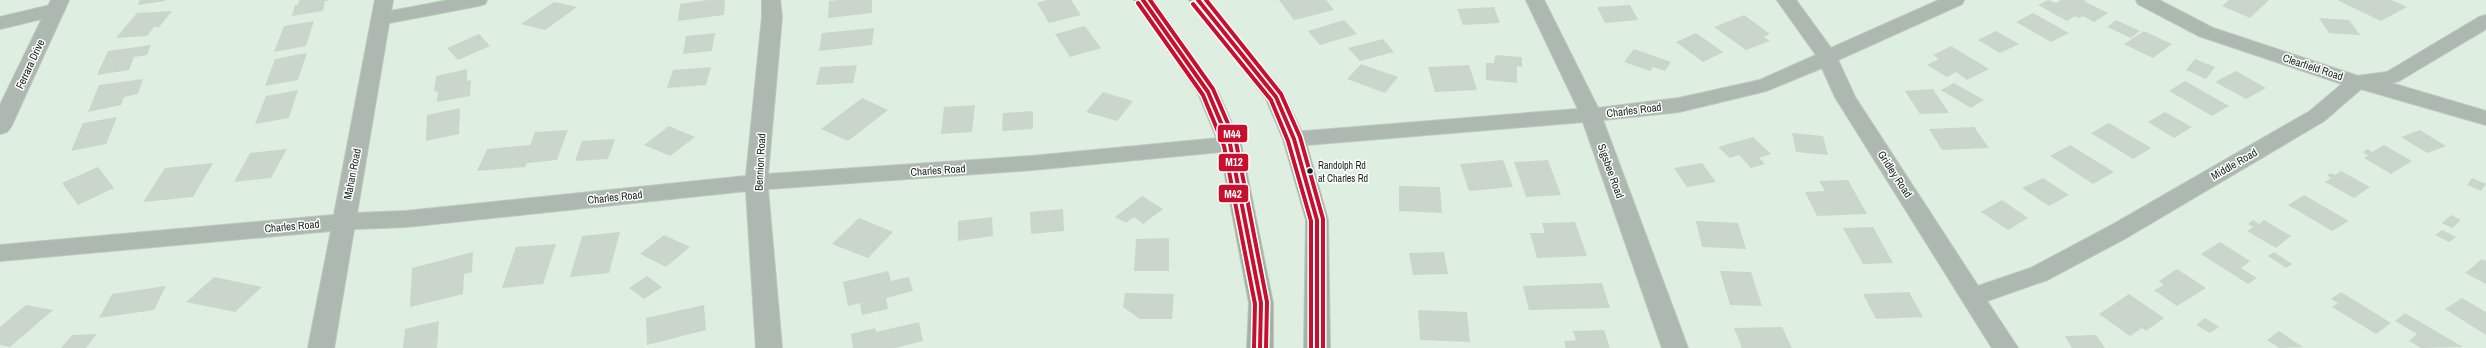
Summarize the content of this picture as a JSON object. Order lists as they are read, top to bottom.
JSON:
{
  "streets": {
    "street": [
      "Ferrara Drive",
      "Clearfield Road",
      "Charles Road",
      "Bennion Road",
      "Middle Road",
      "Sigsbee Road",
      "Mahan Road",
      "Gridley Road"
    ]
  },
  "crossings": [
    ["Clearfield Road", "Middle Road"],
    ["Charles Road", "Bennion Road"],
    ["Charles Road", "Sigsbee Road"],
    ["Charles Road", "Mahan Road"],
    ["Charles Road", "Gridley Road"],
    ["Middle Road", "Gridley Road"]
  ],
  "places": ["Randolph Rd at Charles Rd"],
  "lines": ["transit line M12", "transit line M44", "transit line M42"]
}
